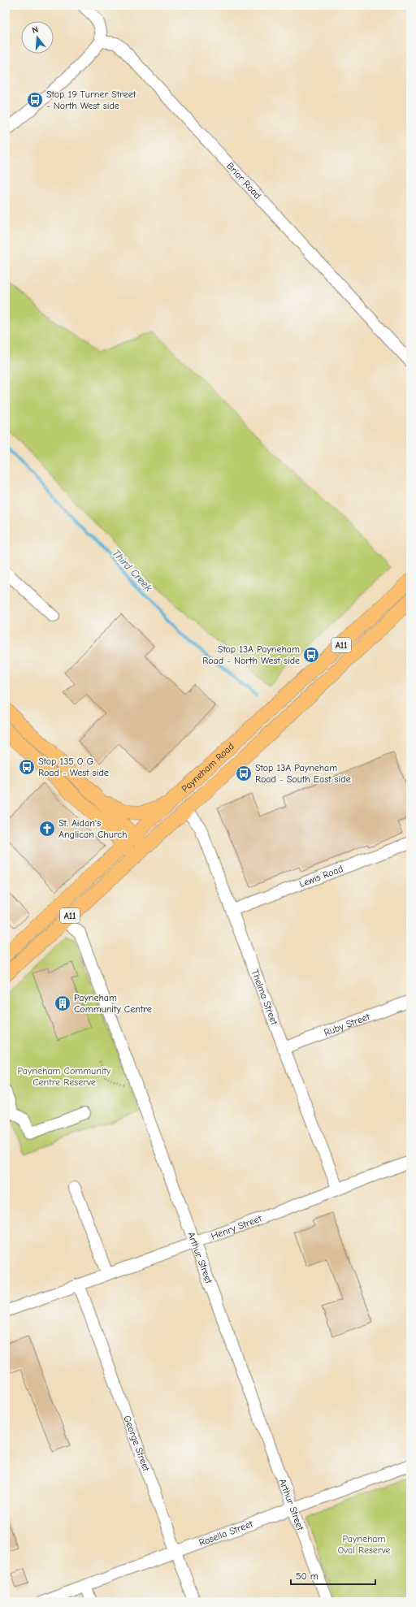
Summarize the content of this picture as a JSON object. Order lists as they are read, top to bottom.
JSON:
{
  "streets": {
    "main road": ["A11", "Payneham Road"],
    "street": [
      "Briar Road",
      "Lewis Road",
      "Thelma Street",
      "Ruby Street",
      "Henry Street",
      "Arthur Street",
      "George Street",
      "Rosella Street"
    ]
  },
  "crossings": [
    ["Payneham Road", "Thelma Street"],
    ["Payneham Road", "Arthur Street"],
    ["Lewis Road", "Thelma Street"],
    ["Thelma Street", "Ruby Street"],
    ["Thelma Street", "Henry Street"],
    ["Henry Street", "Arthur Street"],
    ["Henry Street", "George Street"],
    ["Arthur Street", "Rosella Street"],
    ["George Street", "Rosella Street"]
  ],
  "water": ["Third Creek"],
  "parks": ["Payneham Community Centre Reserve", "Payneham Oval Reserve"],
  "places": {
    "bus stop": [
      "Stop 19 Turner Street - North West side",
      "Stop 13A Payneham Road - North West side",
      "Stop 135 O G Road - West side",
      "Stop 13A Payneham Road - South East side"
    ],
    "church": ["St. Aidan's Anglican Church"],
    "building": ["Payneham Community Centre"]
  },
  "scale_bar": "50 m",
  "north": "top"
}
